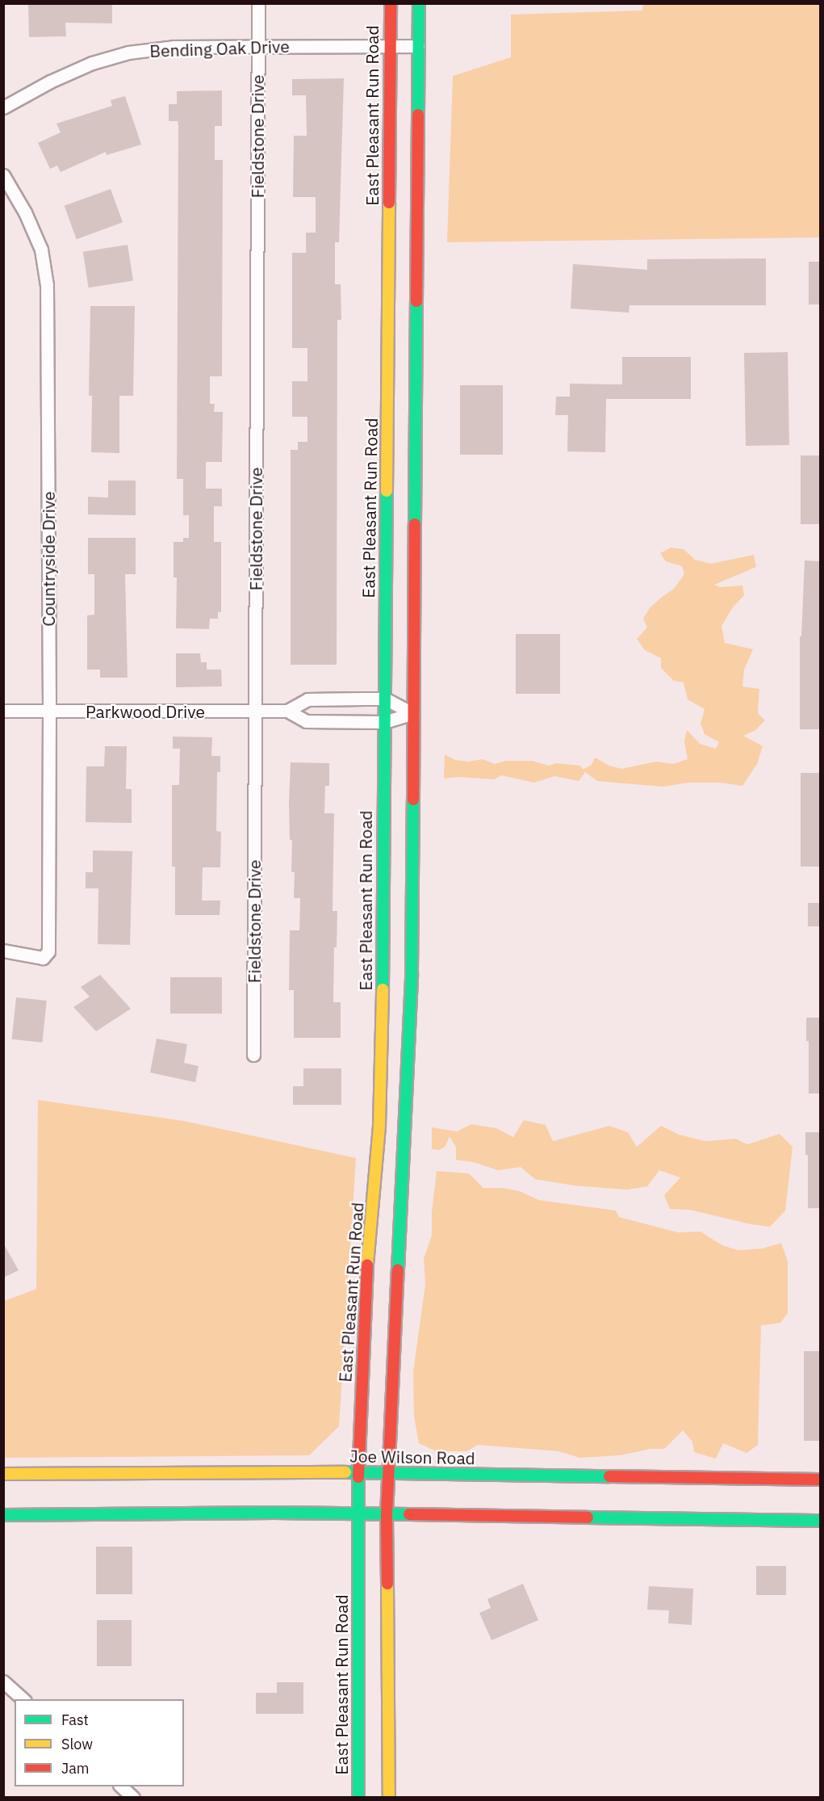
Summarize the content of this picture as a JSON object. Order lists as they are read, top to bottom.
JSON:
{
  "streets": {
    "main road": ["East Pleasant Run Road", "Joe Wilson Road"],
    "street": [
      "Bending Oak Drive",
      "Fieldstone Drive",
      "Countryside Drive",
      "Parkwood Drive"
    ]
  },
  "crossings": [
    ["Bending Oak Drive", "East Pleasant Run Road"],
    ["Bending Oak Drive", "Fieldstone Drive"],
    ["East Pleasant Run Road", "Parkwood Drive"],
    ["East Pleasant Run Road", "Joe Wilson Road"],
    ["Fieldstone Drive", "Parkwood Drive"],
    ["Countryside Drive", "Parkwood Drive"]
  ],
  "legend": ["Fast", "Slow", "Jam"]
}
